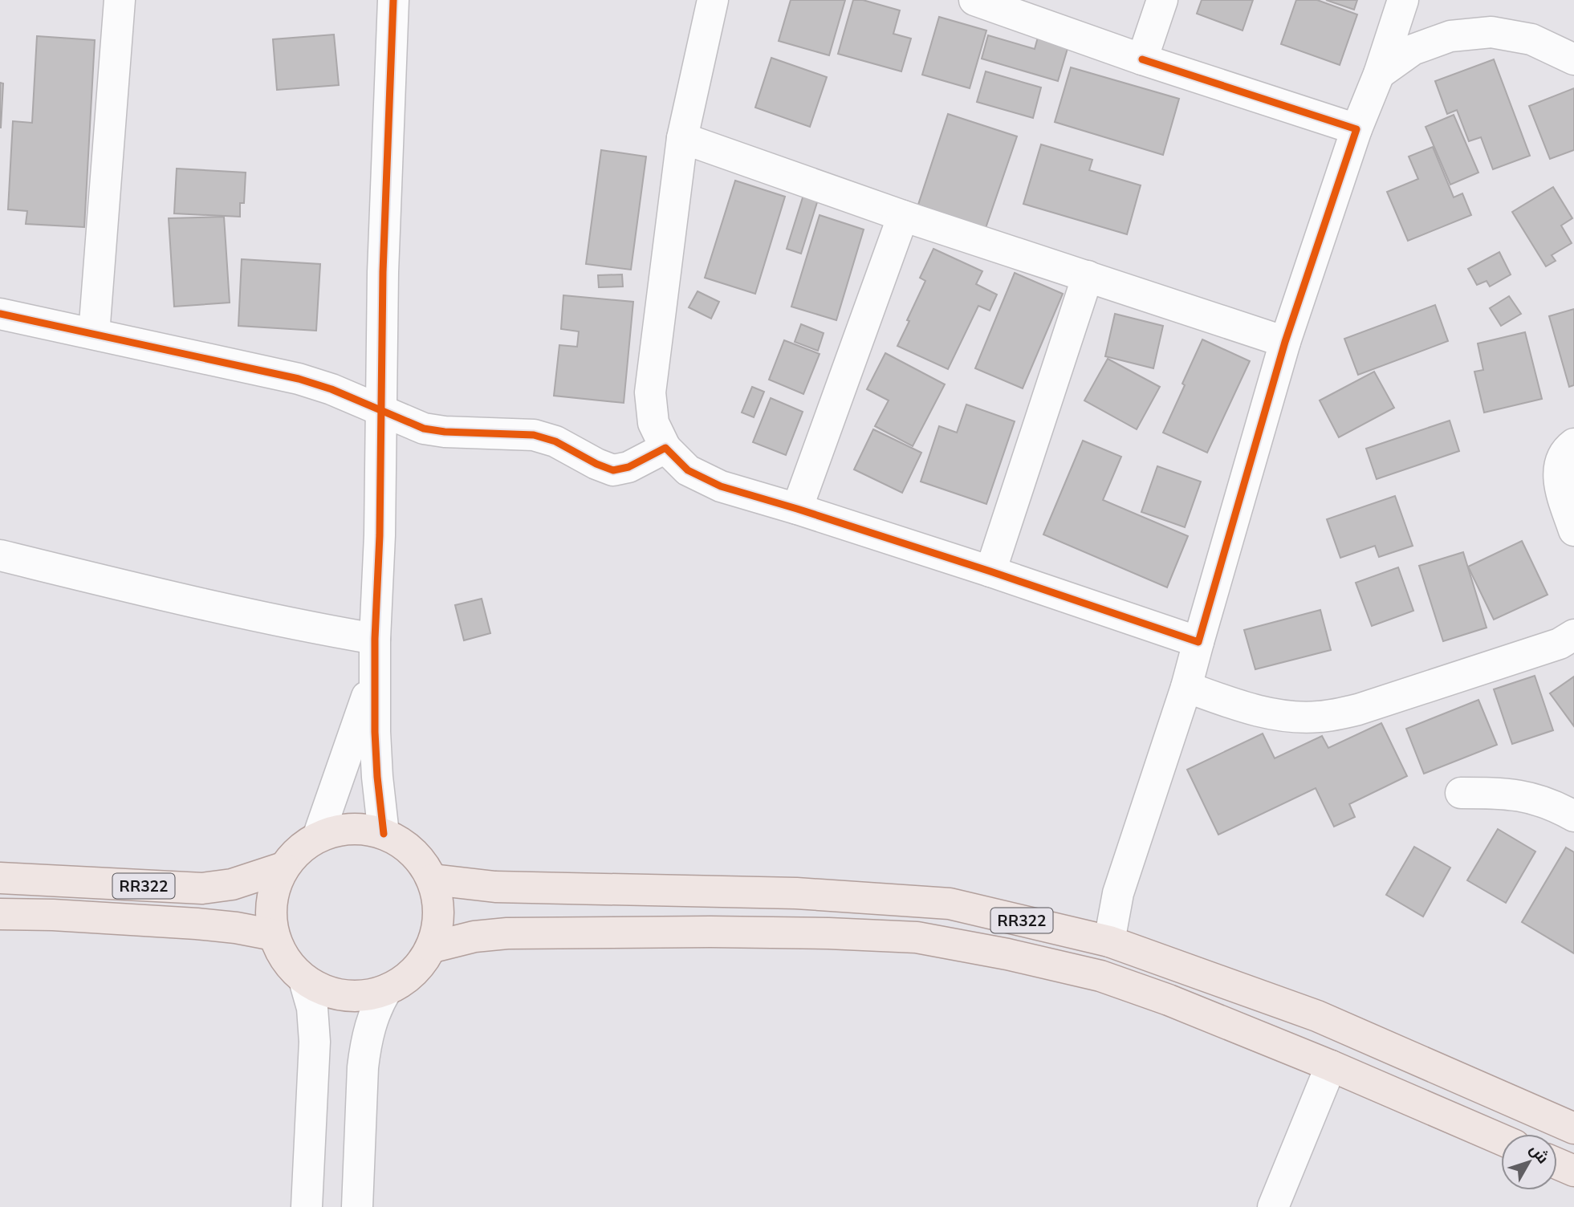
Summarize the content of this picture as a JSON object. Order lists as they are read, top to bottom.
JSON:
{
  "streets": {
    "main road": ["RR322"]
  },
  "north": "top right"
}
